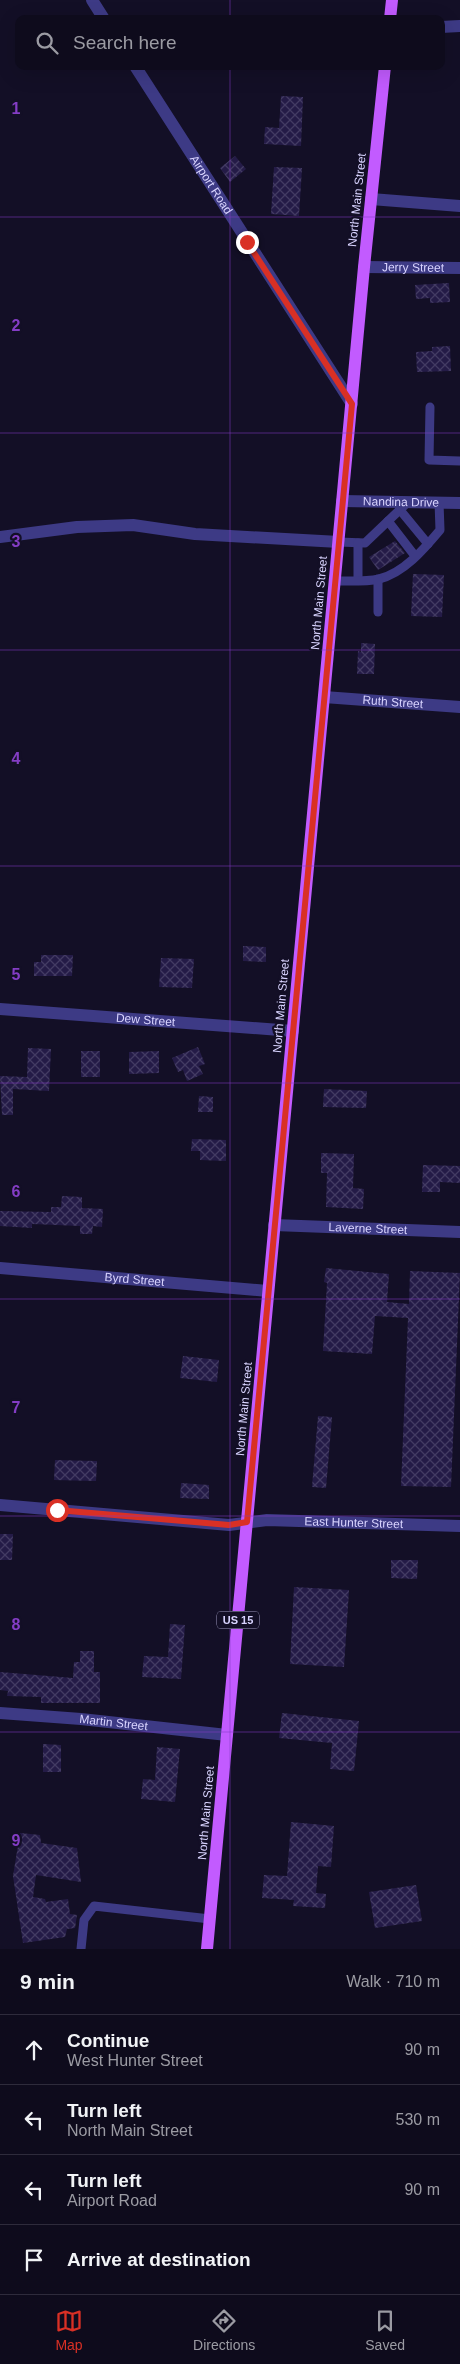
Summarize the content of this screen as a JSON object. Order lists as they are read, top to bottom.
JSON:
{
  "streets": {
    "main road": ["North Main Street", "US 15"],
    "street": [
      "Airport Road",
      "Jerry Street",
      "Nandina Drive",
      "Ruth Street",
      "Dew Street",
      "Laverne Street",
      "Byrd Street",
      "East Hunter Street",
      "Martin Street"
    ]
  },
  "crossings": [
    ["Airport Road", "North Main Street"],
    ["North Main Street", "Jerry Street"],
    ["North Main Street", "Nandina Drive"],
    ["North Main Street", "Ruth Street"],
    ["North Main Street", "Dew Street"],
    ["North Main Street", "Laverne Street"],
    ["North Main Street", "Byrd Street"],
    ["North Main Street", "East Hunter Street"],
    ["North Main Street", "Martin Street"]
  ],
  "page": {
    "search": "Search here",
    "heading": ["9 min", "Walk · 710 m"],
    "list": [
      ["Continue", "West Hunter Street", "90 m"],
      ["Turn left", "North Main Street", "530 m"],
      ["Turn left", "Airport Road", "90 m"],
      "Arrive at destination"
    ],
    "nav": ["Map", "Directions", "Saved"]
  },
  "grid": {
    "rows": [
      "1",
      "2",
      "3",
      "4",
      "5",
      "6",
      "7",
      "8",
      "9"
    ]
  }
}
